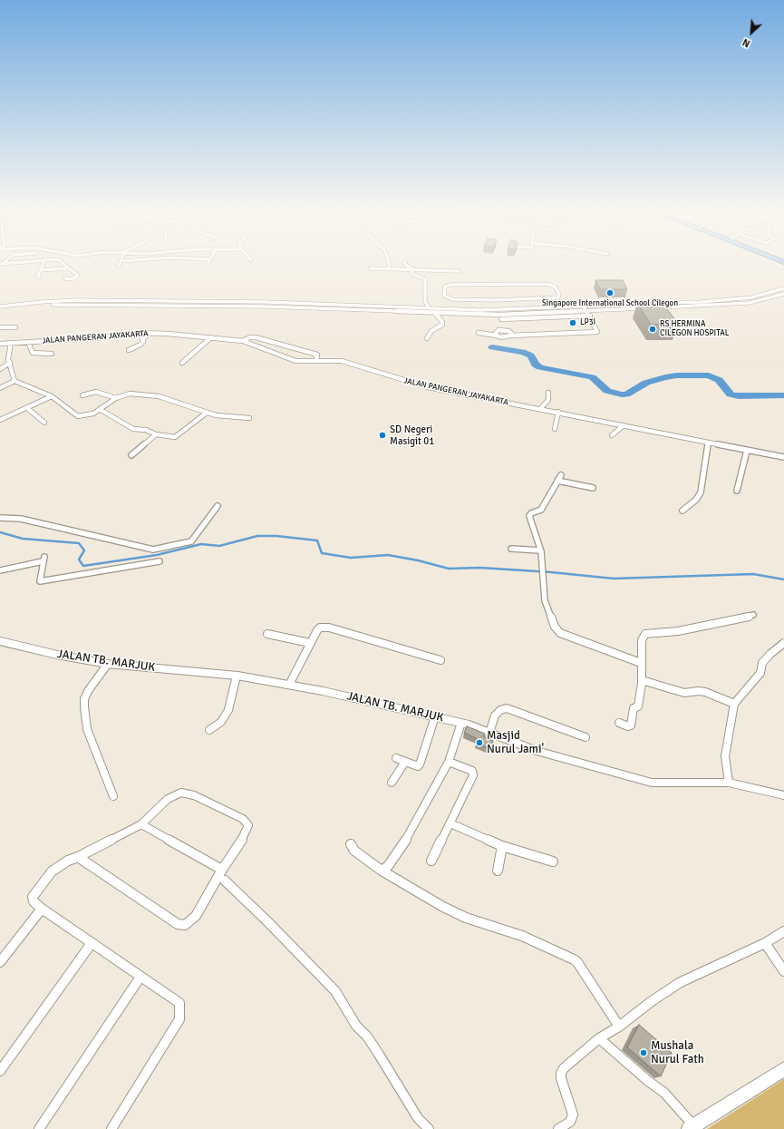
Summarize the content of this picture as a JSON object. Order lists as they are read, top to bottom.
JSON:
{
  "streets": {
    "street": ["JALAN PANGERAN JAYAKARTA", "JALAN TB. MARJUK"]
  },
  "places": [
    "Singapore International School Cilegon",
    "LP3I",
    "RS HERMINA CILEGON HOSPITAL",
    "SD Negeri Masigit 01",
    "Masjid Nurul Jami'",
    "Mushala Nurul Fath"
  ],
  "north": "bottom left"
}
